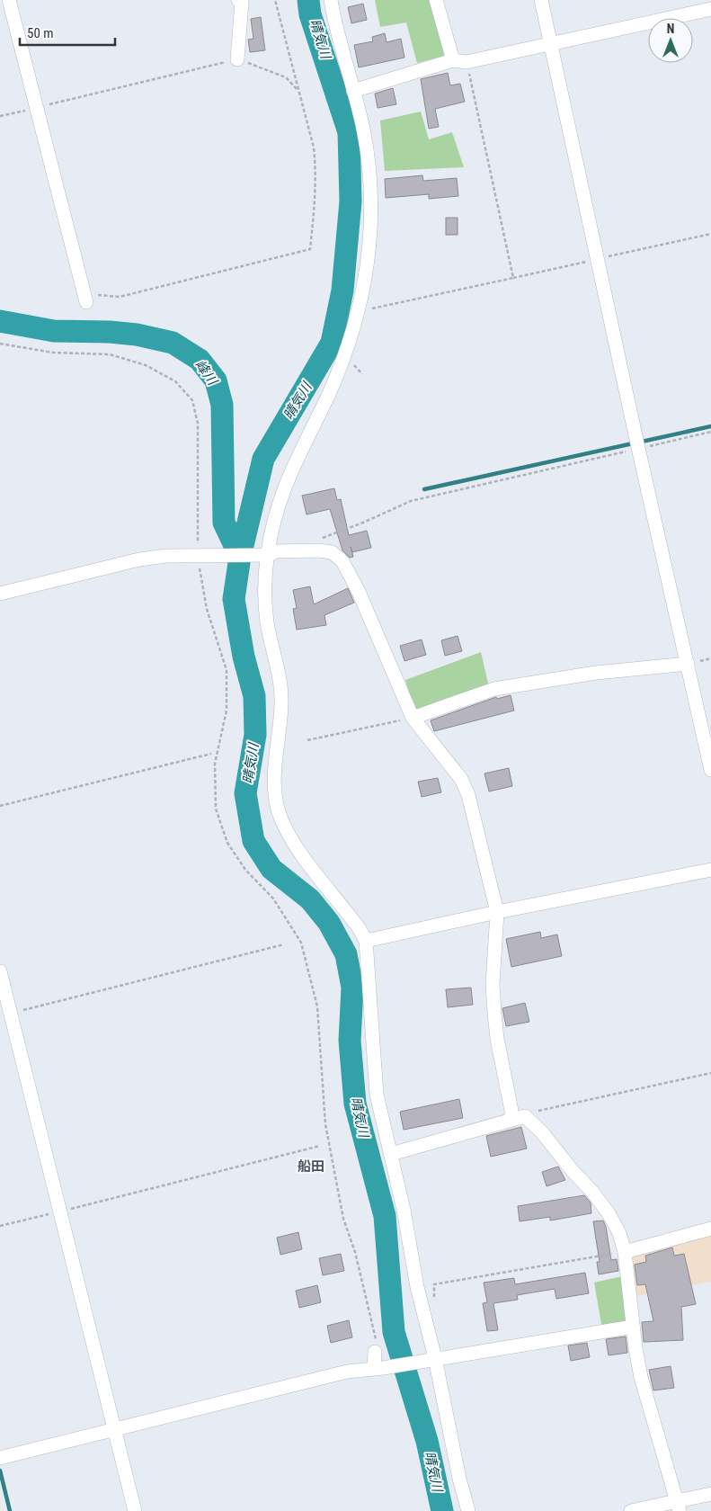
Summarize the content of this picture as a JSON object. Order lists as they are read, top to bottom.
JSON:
{
  "districts": ["船田"],
  "water": ["晴気川", "峰川"],
  "scale_bar": "50 m",
  "north": "top"
}
